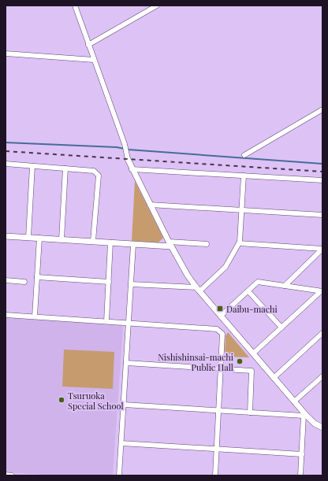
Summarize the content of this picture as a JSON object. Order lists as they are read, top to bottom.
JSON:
{
  "places": {
    "transit": ["Daibu-machi"],
    "other": ["Nishishinsai-machi Public Hall", "Tsuruoka Special School"]
  }
}
